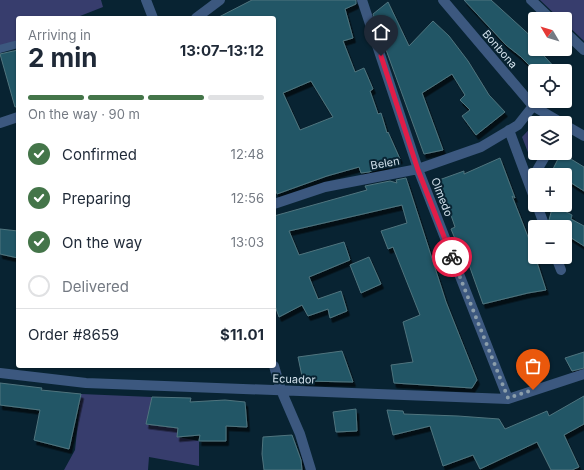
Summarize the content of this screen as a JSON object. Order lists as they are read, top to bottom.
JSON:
{
  "streets": {
    "street": [
      "Bonbona",
      "Belen",
      "Olmedo",
      "Ecuador"
    ]
  },
  "crossings": [
    ["Belen", "Olmedo"],
    ["Olmedo", "Ecuador"]
  ],
  "north": "top left",
  "page": {
    "map_buttons": ["+", "−"],
    "heading": ["2 min", "Arriving in", "13:07–13:12"],
    "panel": ["Order #8659", "$11.01"],
    "bar": "On the way · 90 m",
    "list": [
      ["Confirmed", "12:48"],
      ["Preparing", "12:56"],
      ["On the way", "13:03"],
      "Delivered"
    ]
  }
}
